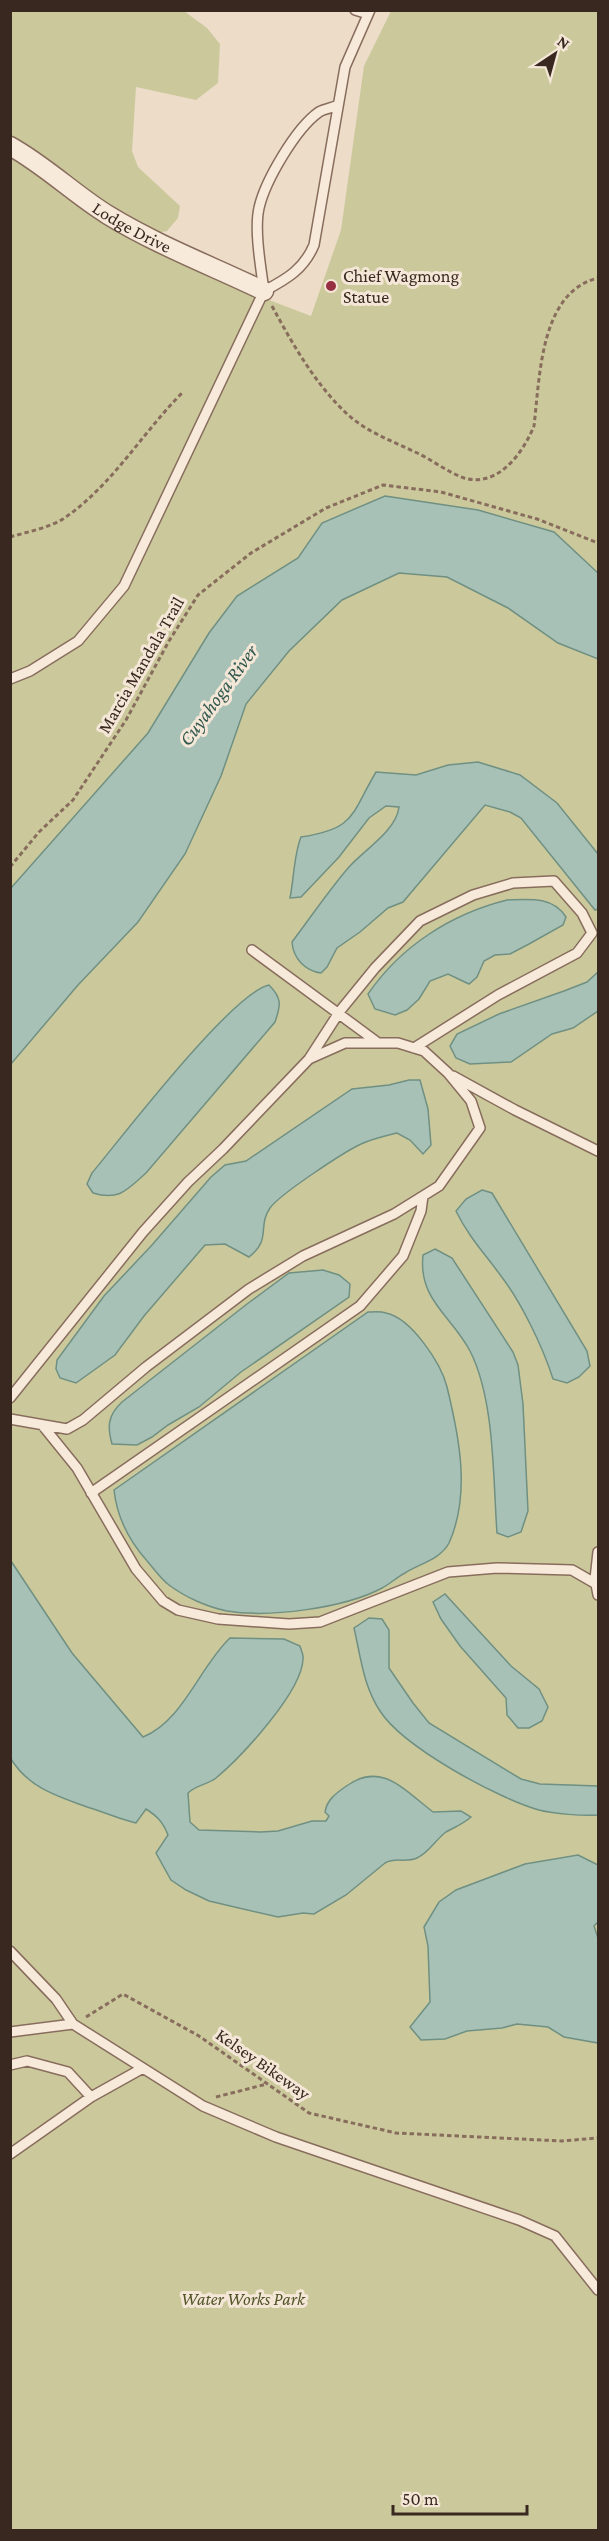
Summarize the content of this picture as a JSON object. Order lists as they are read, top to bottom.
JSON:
{
  "streets": {
    "street": ["Lodge Drive"],
    "path": ["Marcia Mandala Trail", "Kelsey Bikeway"]
  },
  "water": ["Cuyahoga River"],
  "parks": ["Water Works Park"],
  "places": ["Chief Wagmong Statue"],
  "scale_bar": "50 m",
  "north": "top right"
}
